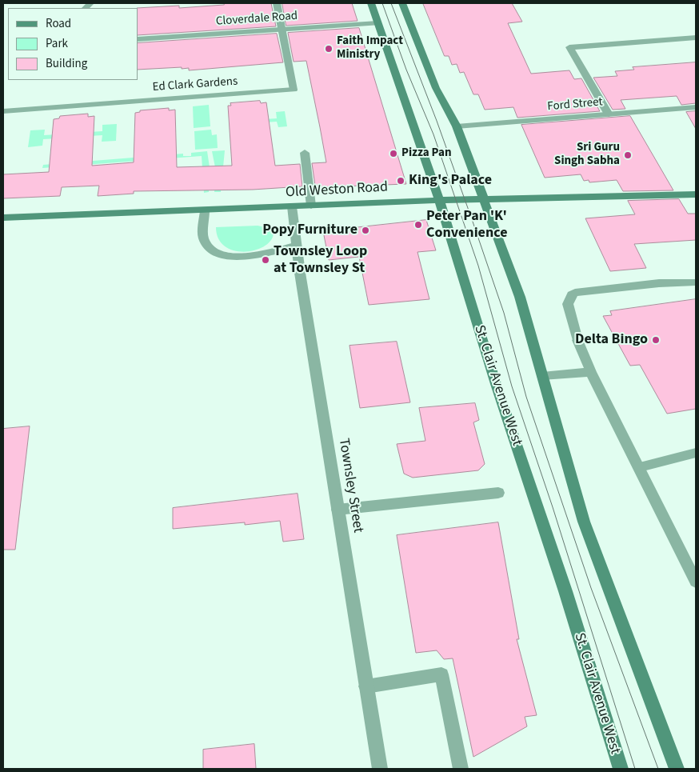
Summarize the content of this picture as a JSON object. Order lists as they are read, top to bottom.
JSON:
{
  "streets": {
    "main road": ["Old Weston Road", "St. Clair Avenue West"],
    "street": [
      "Cloverdale Road",
      "Ed Clark Gardens",
      "Ford Street",
      "Townsley Street"
    ]
  },
  "crossings": [
    ["Cloverdale Road", "Ed Clark Gardens"],
    ["Cloverdale Road", "St. Clair Avenue West"],
    ["Old Weston Road", "St. Clair Avenue West"],
    ["Old Weston Road", "Townsley Street"]
  ],
  "places": [
    "Faith Impact Ministry",
    "Pizza Pan",
    "Sri Guru Singh Sabha",
    "King's Palace",
    "Peter Pan 'K' Convenience",
    "Popy Furniture",
    "Townsley Loop at Townsley St",
    "Delta Bingo"
  ],
  "legend": ["Road", "Park", "Building"]
}
